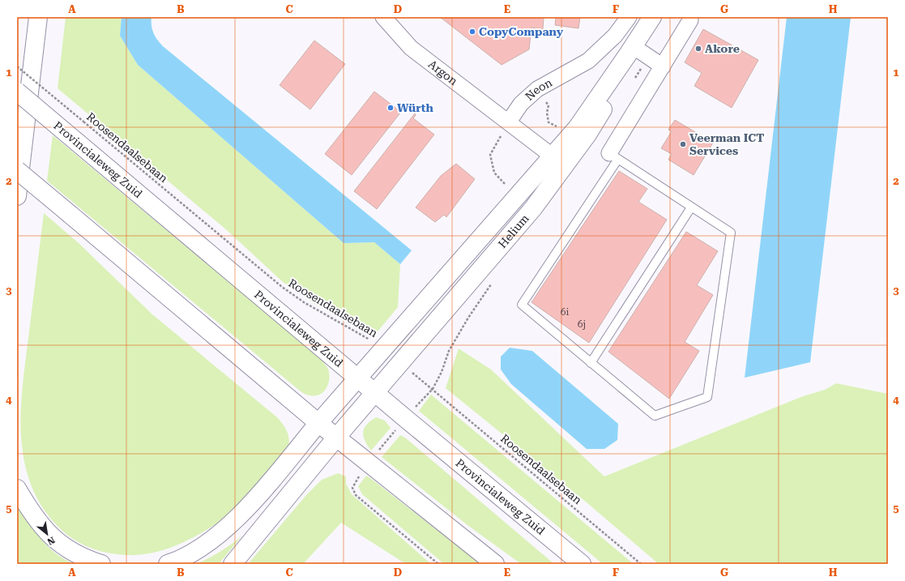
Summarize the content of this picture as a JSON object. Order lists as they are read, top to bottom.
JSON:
{
  "streets": {
    "main road": ["Provincialeweg Zuid", "Helium"],
    "street": ["Argon", "Neon"],
    "path": ["Roosendaalsebaan"]
  },
  "crossings": [
    ["Argon", "Neon"],
    ["Roosendaalsebaan", "Helium"],
    ["Provincialeweg Zuid", "Helium"]
  ],
  "places": [
    "CopyCompany",
    "Akore",
    "Würth",
    "Veerman ICT Services"
  ],
  "house_numbers": ["6i", "6j"],
  "north": "bottom right",
  "grid": {
    "columns": [
      "A",
      "B",
      "C",
      "D",
      "E",
      "F",
      "G",
      "H"
    ],
    "rows": [
      "1",
      "2",
      "3",
      "4",
      "5"
    ]
  }
}
